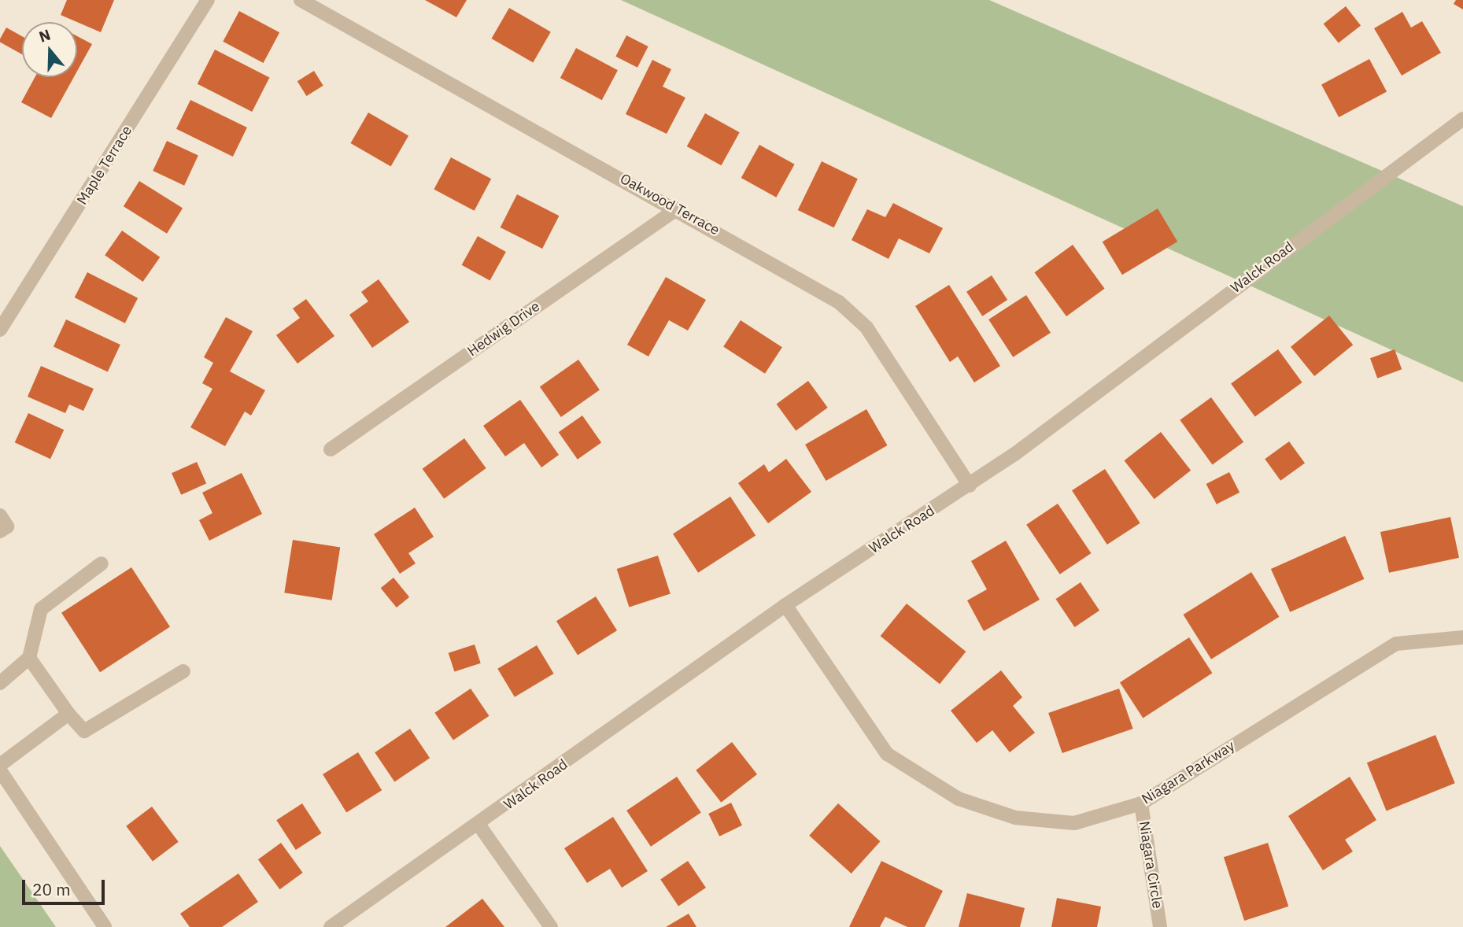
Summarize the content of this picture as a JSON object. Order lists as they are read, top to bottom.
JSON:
{
  "streets": {
    "street": [
      "Maple Terrace",
      "Oakwood Terrace",
      "Walck Road",
      "Hedwig Drive",
      "Niagara Parkway",
      "Niagara Circle"
    ]
  },
  "crossings": [
    ["Oakwood Terrace", "Walck Road"],
    ["Oakwood Terrace", "Hedwig Drive"],
    ["Walck Road", "Niagara Parkway"],
    ["Niagara Parkway", "Niagara Circle"]
  ],
  "scale_bar": "20 m",
  "north": "top"
}
